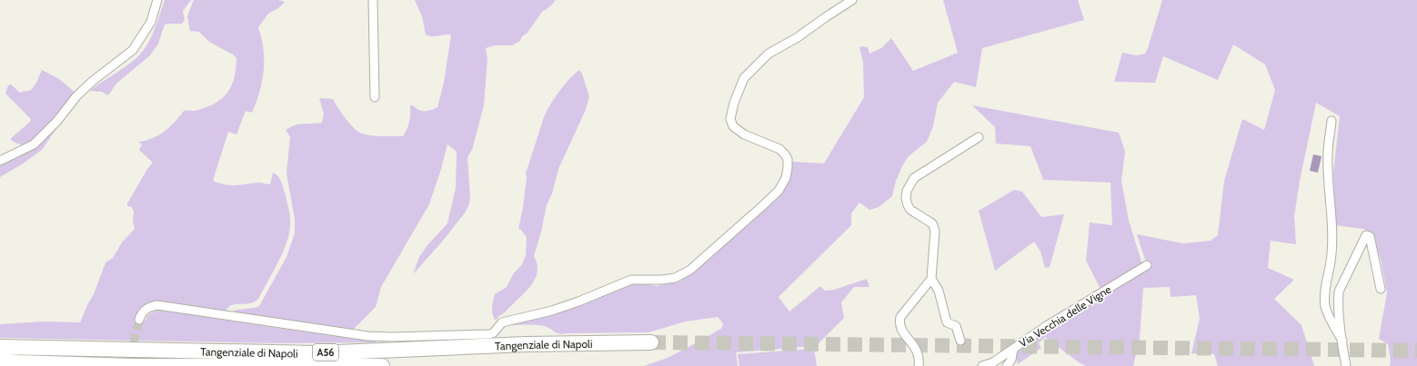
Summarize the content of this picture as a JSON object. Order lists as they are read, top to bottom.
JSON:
{
  "streets": {
    "highway": ["Tangenziale di Napoli", "A56"],
    "street": ["Via Vecchia delle Vigne"]
  }
}
